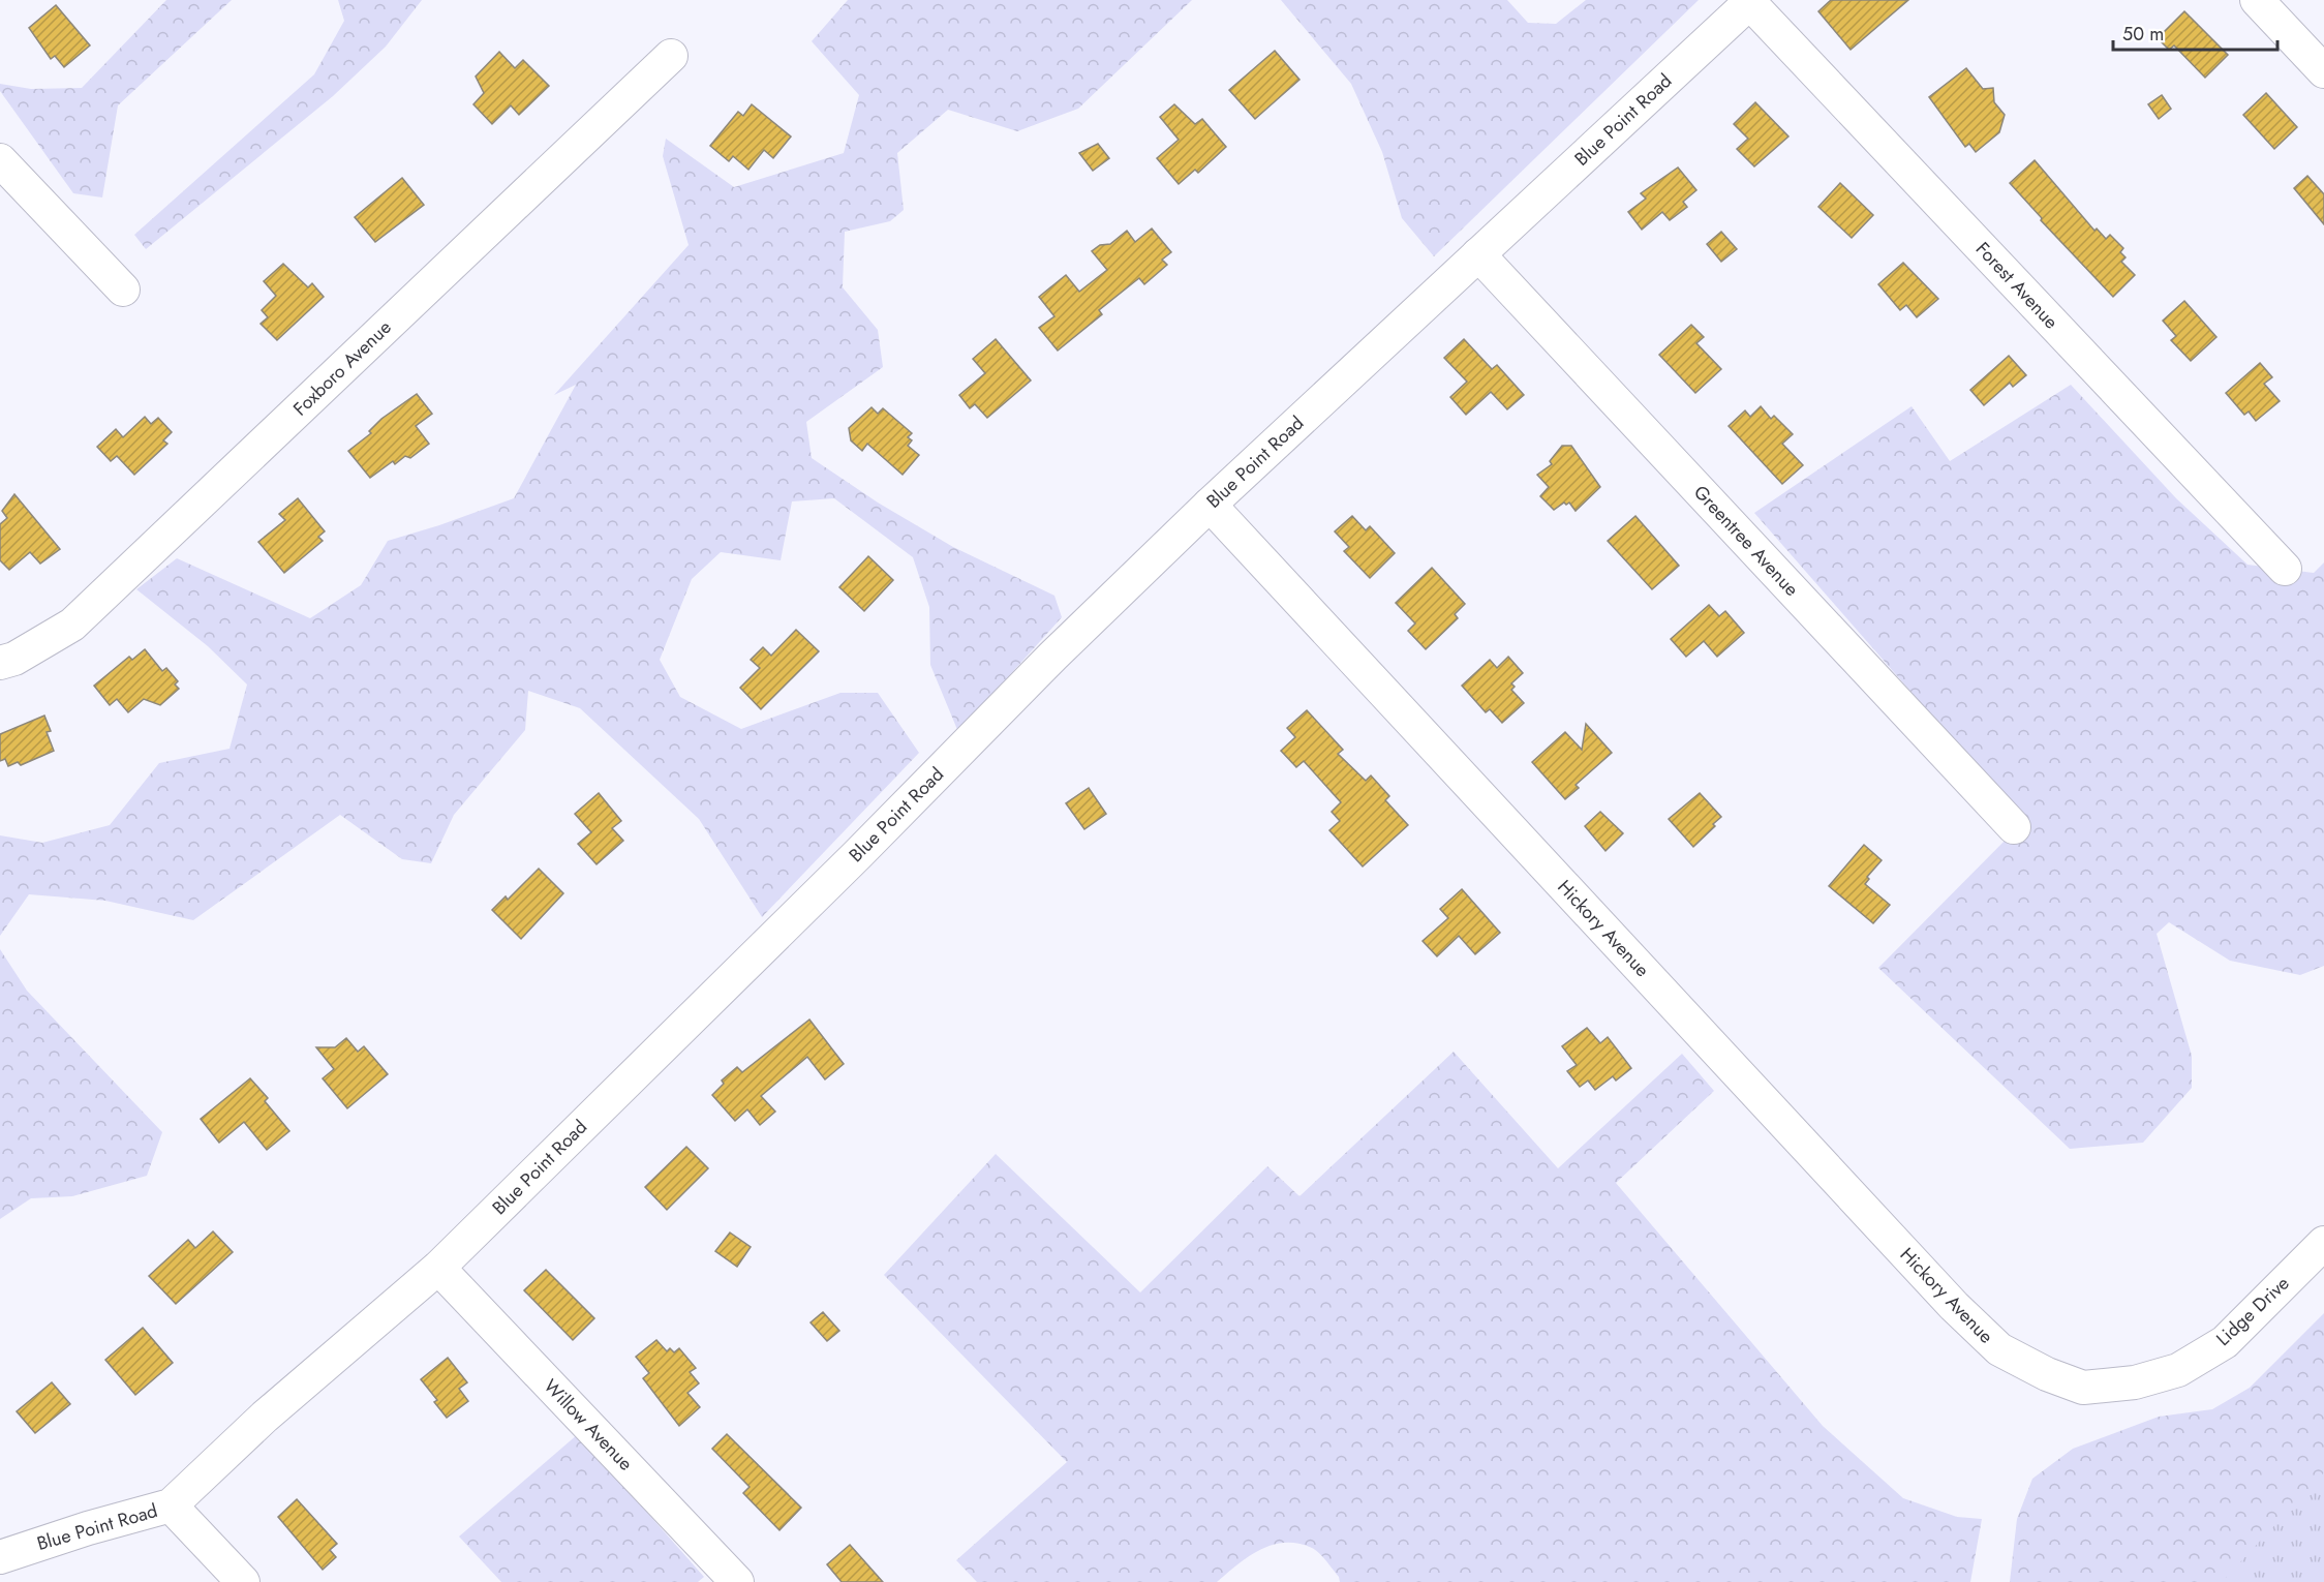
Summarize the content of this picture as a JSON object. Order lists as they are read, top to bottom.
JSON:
{
  "streets": {
    "street": [
      "Blue Point Road",
      "Forest Avenue",
      "Foxboro Avenue",
      "Greentree Avenue",
      "Hickory Avenue",
      "Lidge Drive",
      "Willow Avenue"
    ]
  },
  "crossings": [
    ["Blue Point Road", "Forest Avenue"],
    ["Blue Point Road", "Greentree Avenue"],
    ["Blue Point Road", "Hickory Avenue"],
    ["Blue Point Road", "Willow Avenue"],
    ["Hickory Avenue", "Lidge Drive"]
  ],
  "scale_bar": "50 m"
}
